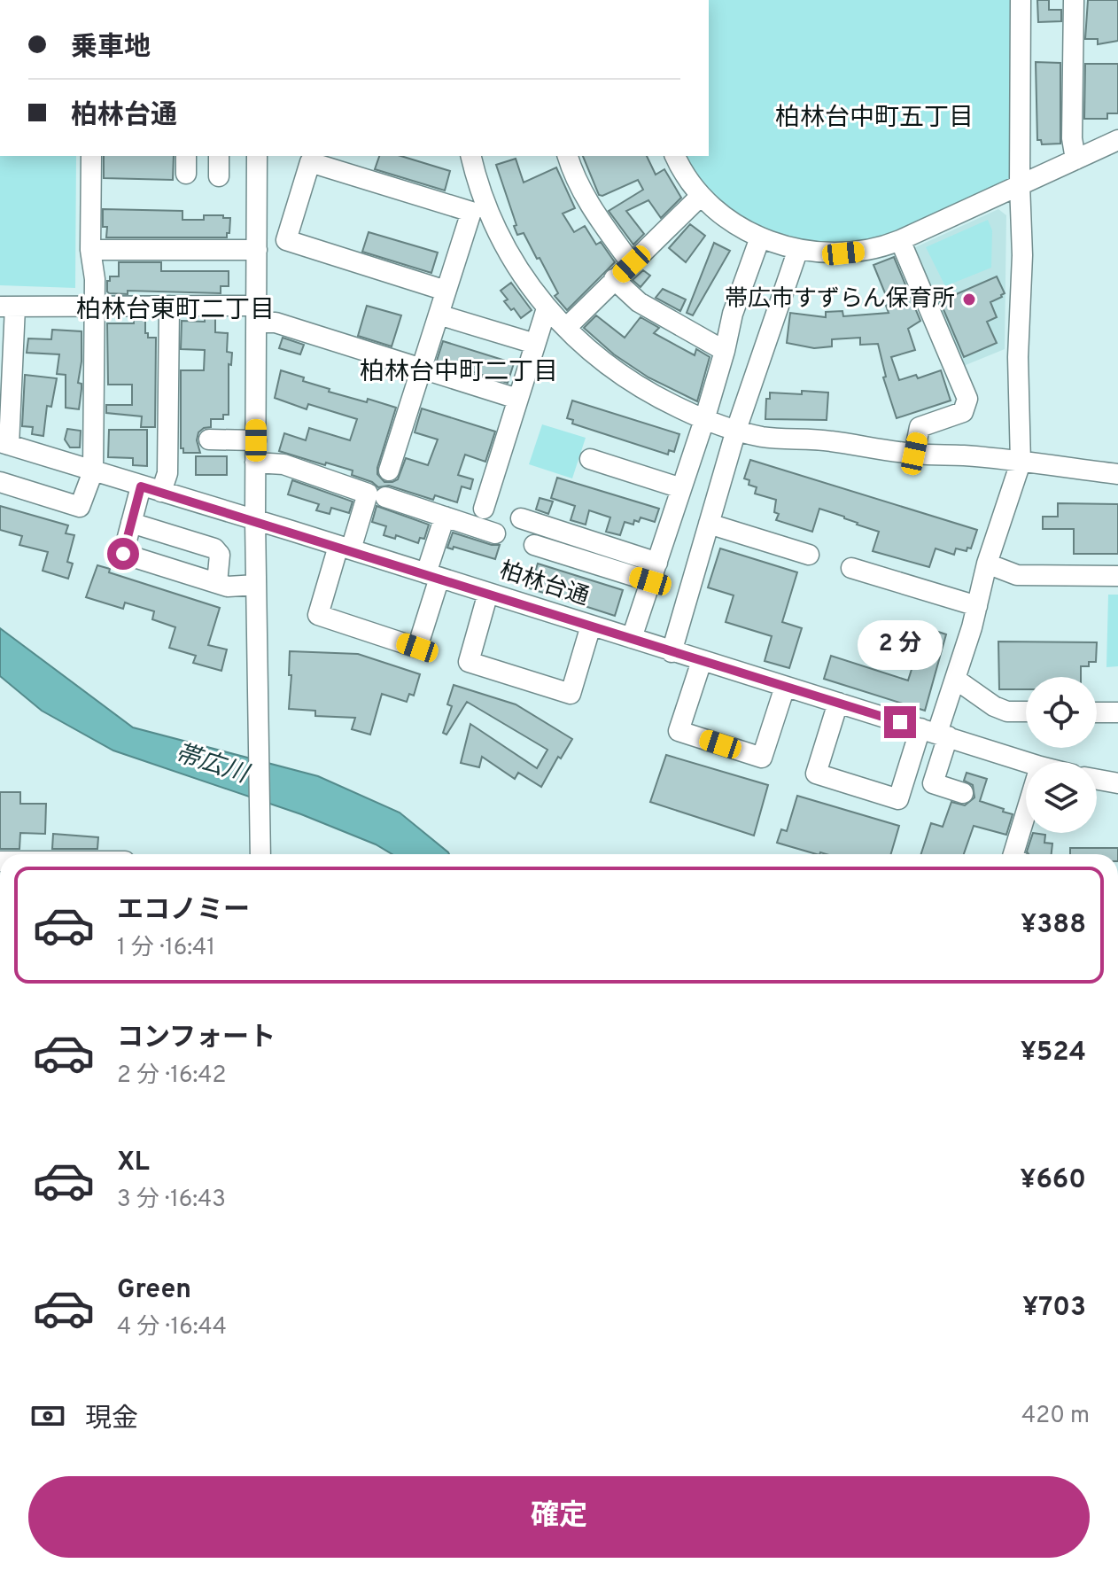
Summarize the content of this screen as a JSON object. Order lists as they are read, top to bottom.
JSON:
{
  "streets": {
    "street": ["柏林台通"]
  },
  "districts": ["柏林台中町五丁目", "柏林台東町二丁目", "柏林台中町二丁目"],
  "water": ["帯広川"],
  "places": ["帯広市すずらん保育所"],
  "page": {
    "banner": ["乗車地", "柏林台通"],
    "bubble": "2 分",
    "list": [
      {
        "name": "エコノミー",
        "note": "1 分 · 16:41",
        "value": "¥388"
      },
      {
        "name": "コンフォート",
        "note": "2 分 · 16:42",
        "value": "¥524"
      },
      {
        "name": "XL",
        "note": "3 分 · 16:43",
        "value": "¥660"
      },
      {
        "name": "Green",
        "note": "4 分 · 16:44",
        "value": "¥703"
      }
    ],
    "pay": ["現金", "420 m"],
    "buttons": "確定"
  }
}
